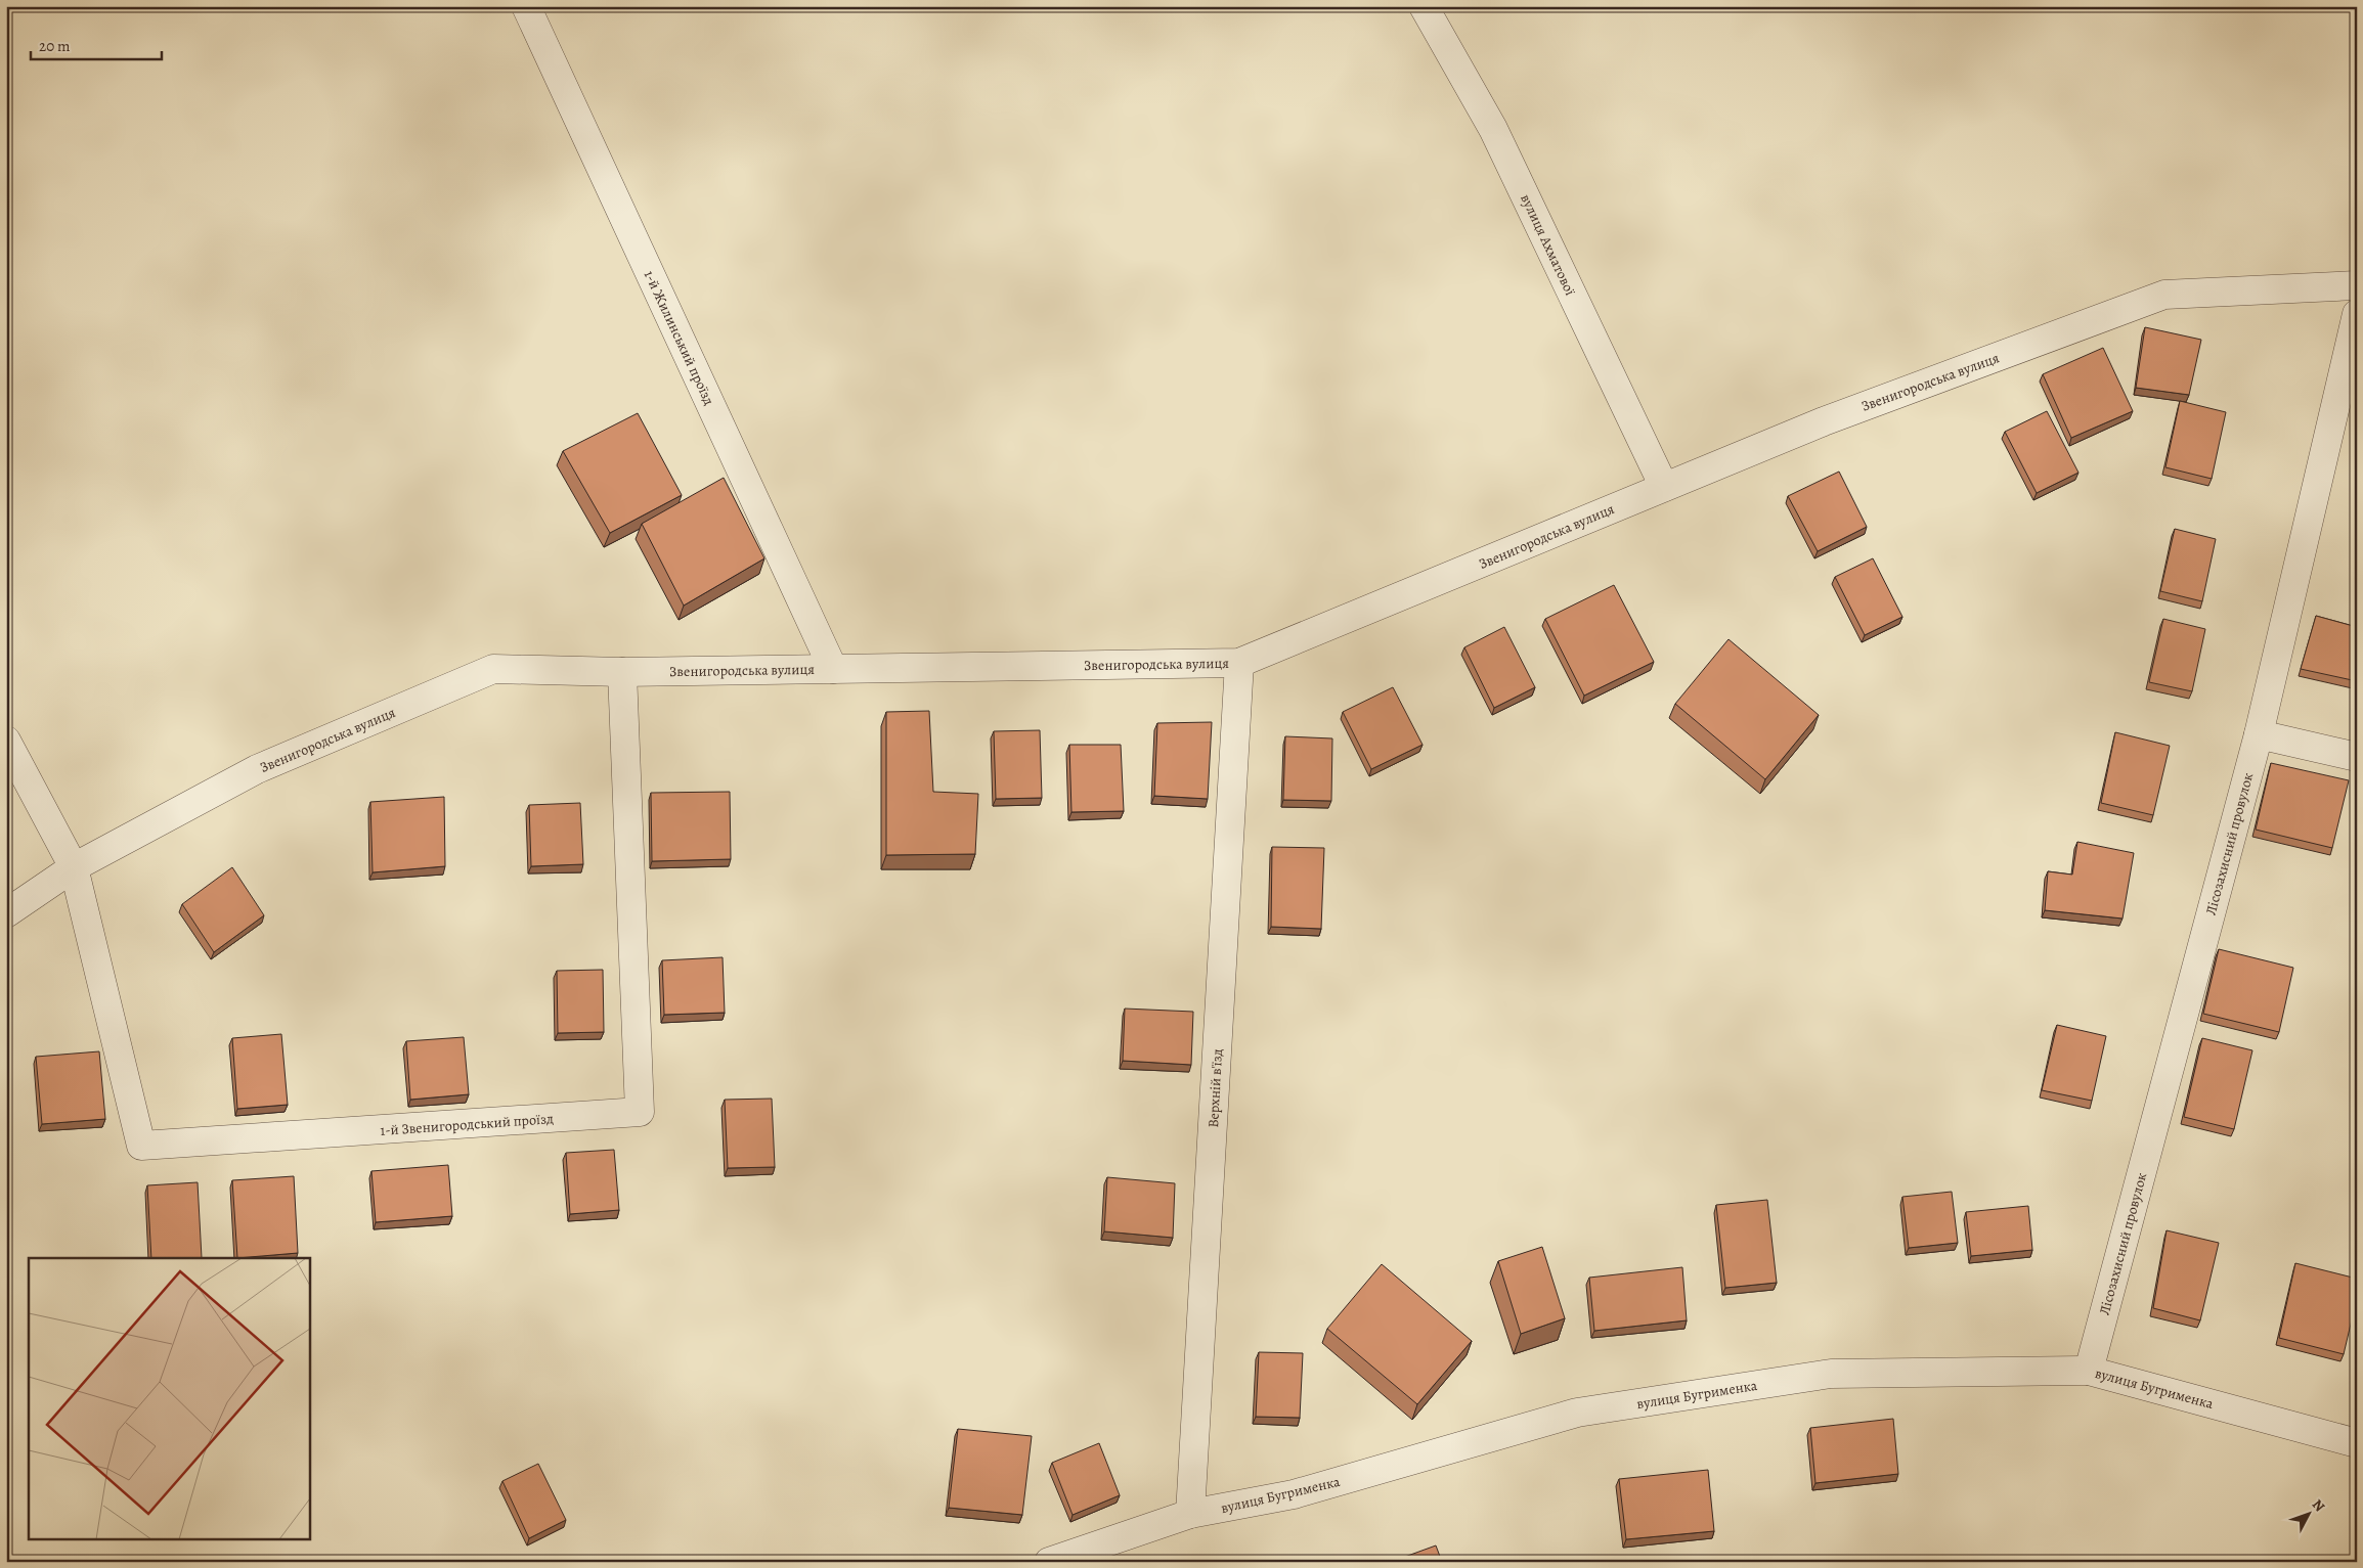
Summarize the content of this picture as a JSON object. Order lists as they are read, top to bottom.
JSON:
{
  "streets": {
    "street": [
      "вулиця Ахматової",
      "1-й Жилинський проїзд",
      "Звенигородська вулиця",
      "Лісозахисний провулок",
      "Верхній в'їзд",
      "1-й Звенигородський проїзд",
      "вулиця Бугрименка"
    ]
  },
  "crossings": [
    ["вулиця Ахматової", "Звенигородська вулиця"],
    ["1-й Жилинський проїзд", "Звенигородська вулиця"],
    ["Звенигородська вулиця", "Верхній в'їзд"],
    ["Звенигородська вулиця", "1-й Звенигородський проїзд"],
    ["Лісозахисний провулок", "вулиця Бугрименка"],
    ["Верхній в'їзд", "вулиця Бугрименка"]
  ],
  "scale_bar": "20 m",
  "north": "top right"
}
